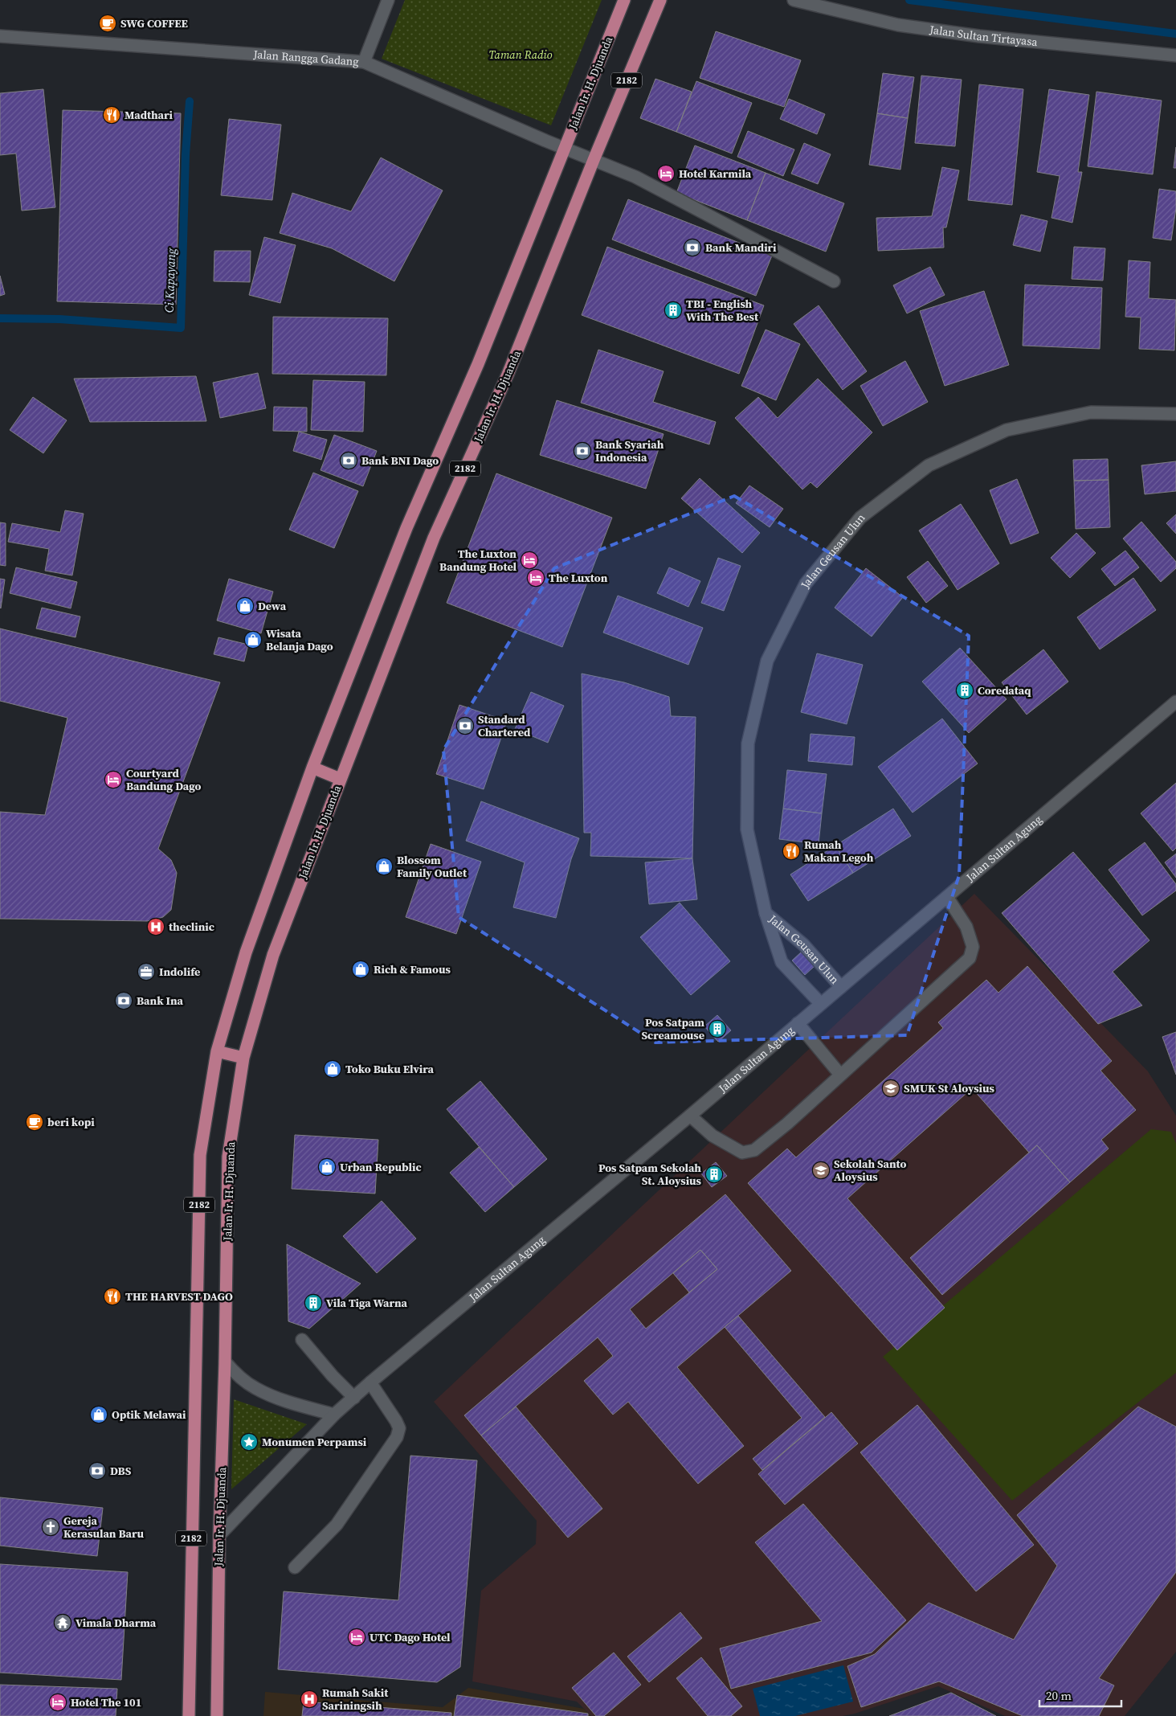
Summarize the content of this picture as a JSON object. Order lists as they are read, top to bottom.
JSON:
{
  "streets": {
    "main road": ["2182", "Jalan Ir. H. Djuanda"],
    "street": [
      "Jalan Sultan Tirtayasa",
      "Jalan Rangga Gadang",
      "Jalan Geusan Ulun",
      "Jalan Sultan Agung"
    ]
  },
  "crossings": [
    ["Jalan Rangga Gadang", "Jalan Ir. H. Djuanda"],
    ["Jalan Ir. H. Djuanda", "Jalan Sultan Agung"],
    ["Jalan Geusan Ulun", "Jalan Sultan Agung"]
  ],
  "water": ["Ci Kapayang"],
  "parks": ["Taman Radio"],
  "places": {
    "cafe": ["SWG COFFEE", "beri kopi"],
    "restaurant": ["Madthari", "Rumah Makan Legoh", "THE HARVEST DAGO"],
    "hotel": [
      "Hotel Karmila",
      "The Luxton Bandung Hotel",
      "The Luxton",
      "Courtyard Bandung Dago",
      "UTC Dago Hotel",
      "Hotel The 101"
    ],
    "bank": [
      "Bank Mandiri",
      "Bank Syariah Indonesia",
      "Bank BNI Dago",
      "Standard Chartered",
      "Bank Ina",
      "DBS"
    ],
    "building": [
      "TBI - English With The Best",
      "Coredataq",
      "Pos Satpam Screamouse",
      "Pos Satpam Sekolah St. Aloysius",
      "Vila Tiga Warna"
    ],
    "shop": [
      "Dewa",
      "Wisata Belanja Dago",
      "Blossom Family Outlet",
      "Rich & Famous",
      "Toko Buku Elvira",
      "Urban Republic",
      "Optik Melawai"
    ],
    "hospital": ["theclinic", "Rumah Sakit Sariningsih"],
    "office": ["Indolife"],
    "school or university": ["SMUK St Aloysius", "Sekolah Santo Aloysius"],
    "place": ["Monumen Perpamsi"],
    "church": ["Gereja Kerasulan Baru"],
    "temple": ["Vimala Dharma"]
  },
  "scale_bar": "20 m"
}
